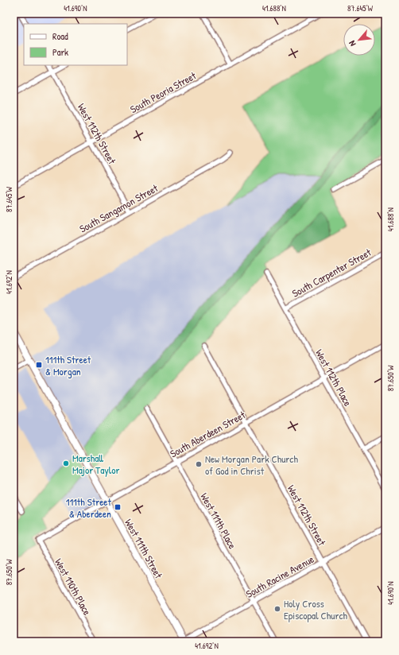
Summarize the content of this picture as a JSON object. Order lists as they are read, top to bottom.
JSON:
{
  "streets": {
    "main road": ["West 111th Street"],
    "street": [
      "South Peoria Street",
      "West 112th Street",
      "South Sangamon Street",
      "South Carpenter Street",
      "West 112th Place",
      "South Aberdeen Street",
      "West 111th Place",
      "South Racine Avenue",
      "West 110th Place"
    ]
  },
  "crossings": [
    ["South Peoria Street", "West 112th Street"],
    ["West 112th Street", "South Sangamon Street"],
    ["West 112th Street", "South Aberdeen Street"],
    ["West 112th Street", "South Racine Avenue"],
    ["South Carpenter Street", "West 112th Place"],
    ["West 112th Place", "South Aberdeen Street"],
    ["South Aberdeen Street", "West 111th Place"],
    ["South Aberdeen Street", "West 111th Street"],
    ["South Aberdeen Street", "West 110th Place"],
    ["West 111th Place", "South Racine Avenue"],
    ["West 111th Street", "South Racine Avenue"]
  ],
  "places": {
    "transit": ["111th Street & Morgan", "111th Street & Aberdeen"],
    "other": ["Marshall Major Taylor", "New Morgan Park Church of God in Christ", "Holy Cross Episcopal Church"]
  },
  "legend": ["Road", "Park"],
  "north": "bottom left",
  "coordinates": [
    "41.690°N",
    "41.688°N",
    "87.645°W",
    "41.692°N",
    "87.650°W"
  ]
}
